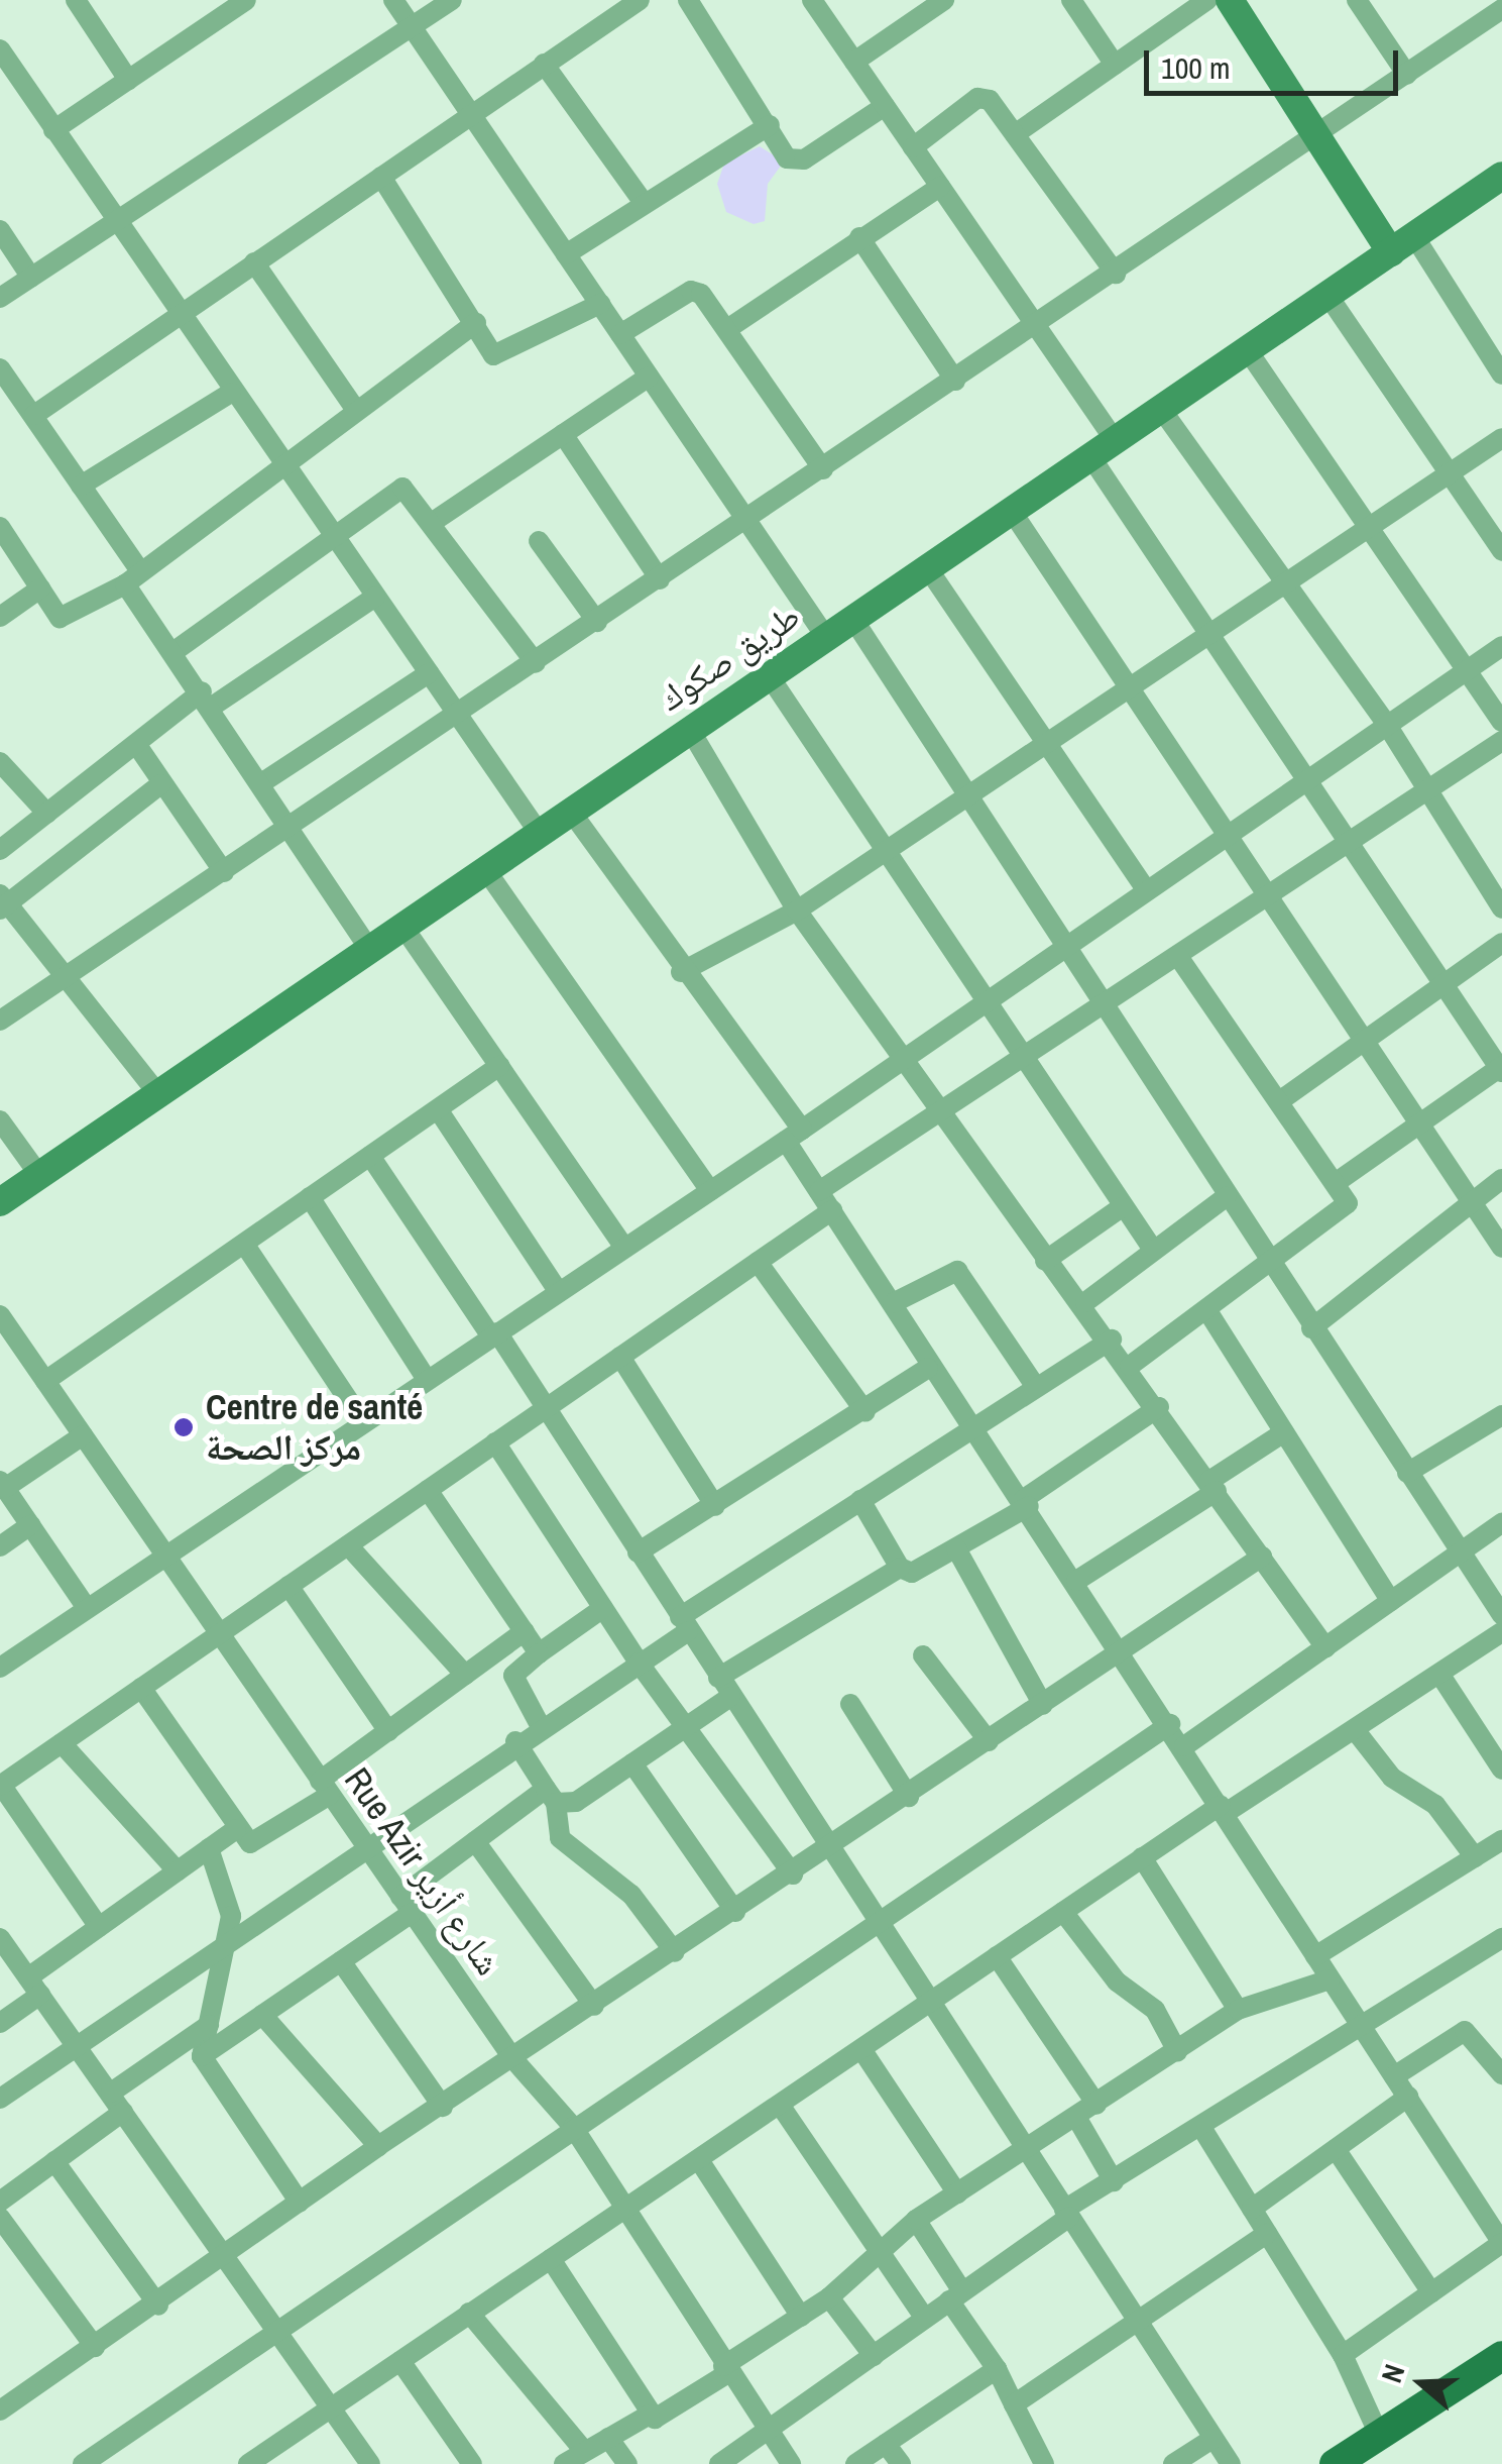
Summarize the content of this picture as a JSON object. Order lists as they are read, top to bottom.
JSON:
{
  "streets": {
    "street": ["طريق صكوك", "Rue Azir شارع أزير"]
  },
  "places": ["Centre de santé مركز الصحة"],
  "scale_bar": "100 m",
  "north": "left"
}
